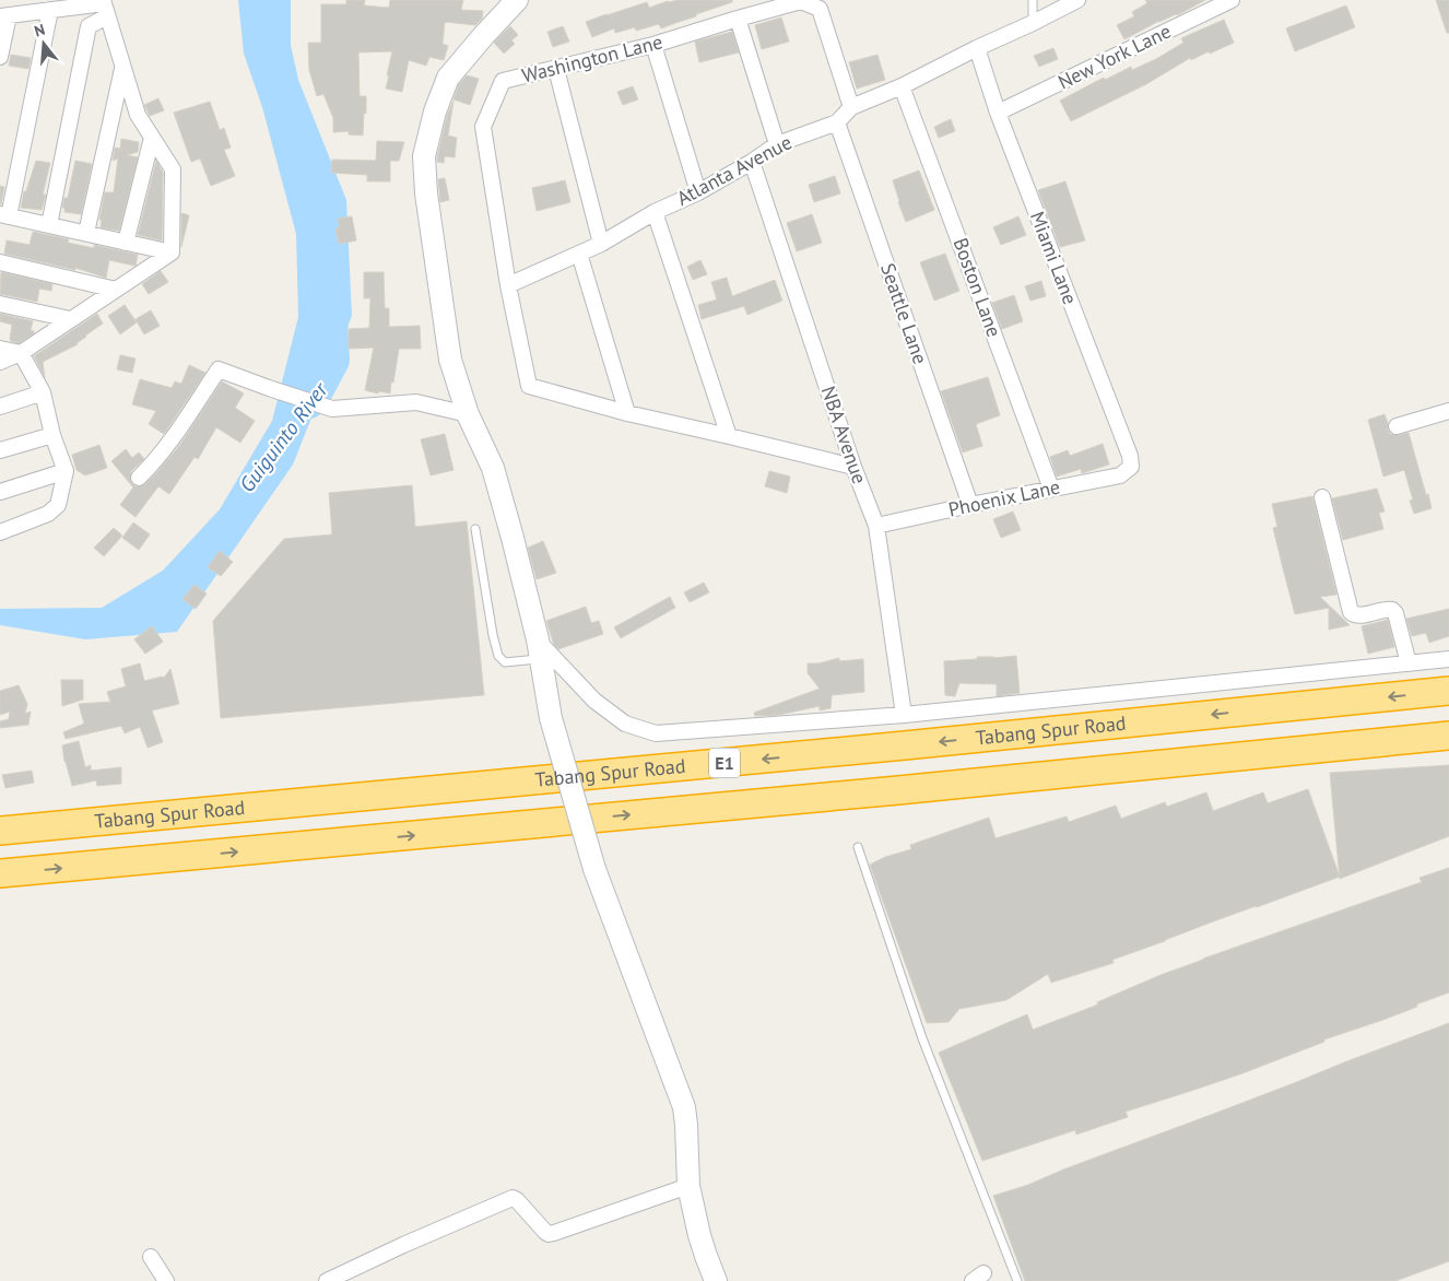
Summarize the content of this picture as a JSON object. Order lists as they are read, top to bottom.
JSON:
{
  "streets": {
    "highway": ["Tabang Spur Road", "E1"],
    "street": [
      "New York Lane",
      "Washington Lane",
      "Atlanta Avenue",
      "Miami Lane",
      "Boston Lane",
      "Seattle Lane",
      "NBA Avenue",
      "Phoenix Lane"
    ]
  },
  "crossings": [
    ["New York Lane", "Miami Lane"],
    ["Washington Lane", "Atlanta Avenue"],
    ["Atlanta Avenue", "Miami Lane"],
    ["Atlanta Avenue", "Boston Lane"],
    ["Atlanta Avenue", "Seattle Lane"],
    ["Atlanta Avenue", "NBA Avenue"],
    ["Miami Lane", "Phoenix Lane"],
    ["Boston Lane", "Phoenix Lane"],
    ["Seattle Lane", "Phoenix Lane"],
    ["NBA Avenue", "Phoenix Lane"]
  ],
  "water": ["Guiguinto River"],
  "north": "top"
}
